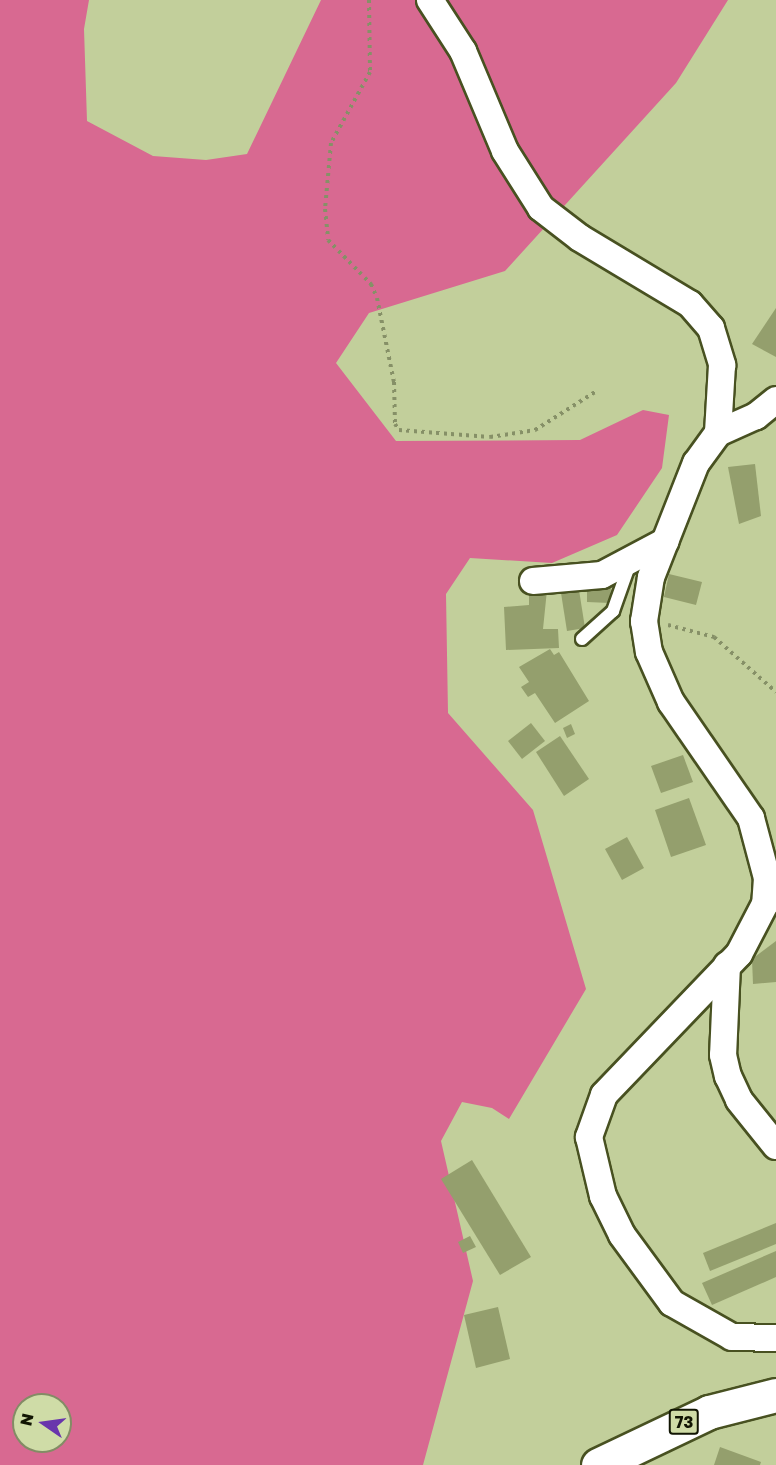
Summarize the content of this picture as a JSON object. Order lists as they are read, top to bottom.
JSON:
{
  "streets": {
    "main road": ["73"]
  },
  "north": "left"
}
